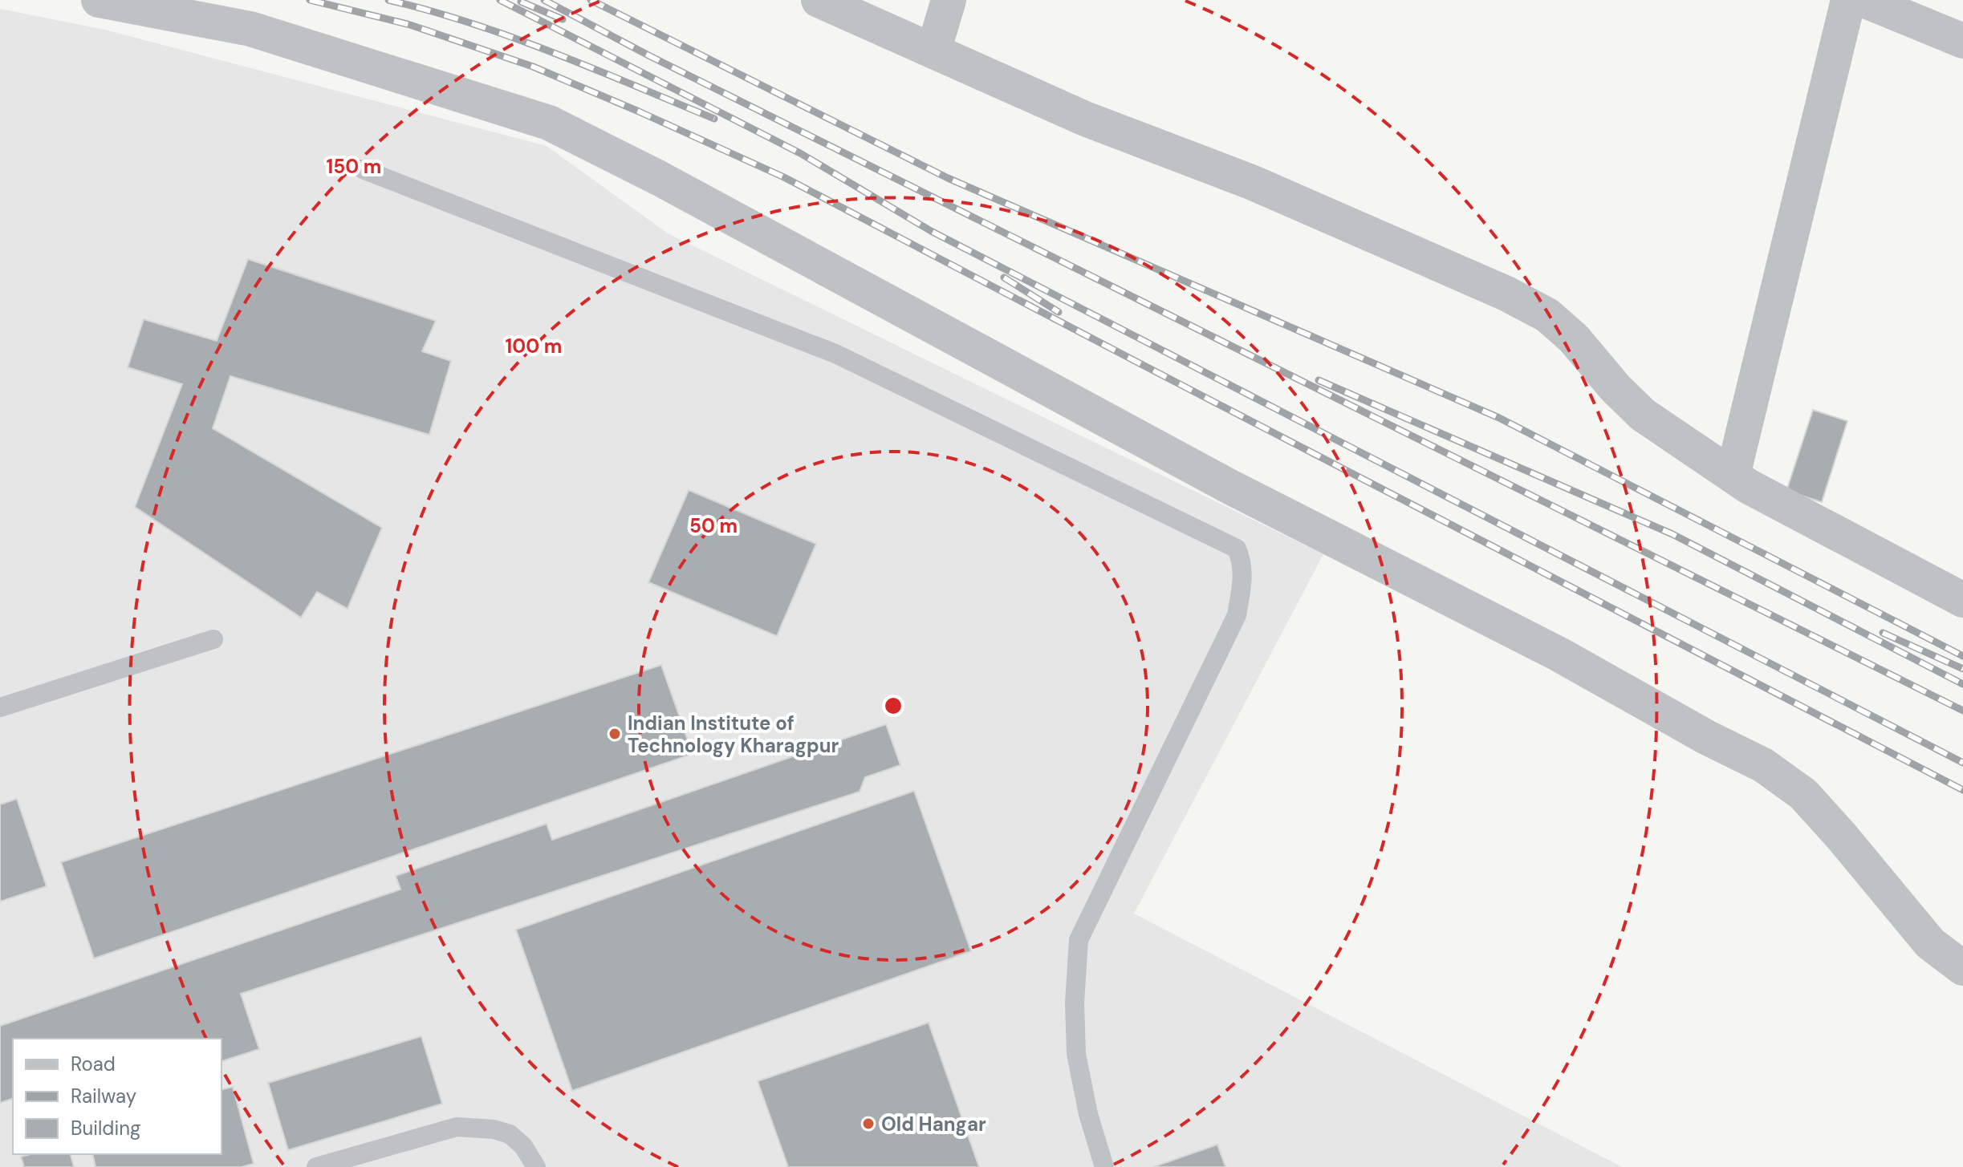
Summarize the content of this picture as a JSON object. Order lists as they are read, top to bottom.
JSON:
{
  "places": ["Indian Institute of Technology Kharagpur", "Old Hangar"],
  "legend": ["Road", "Railway", "Building"],
  "rings": ["150 m", "100 m", "50 m"]
}
